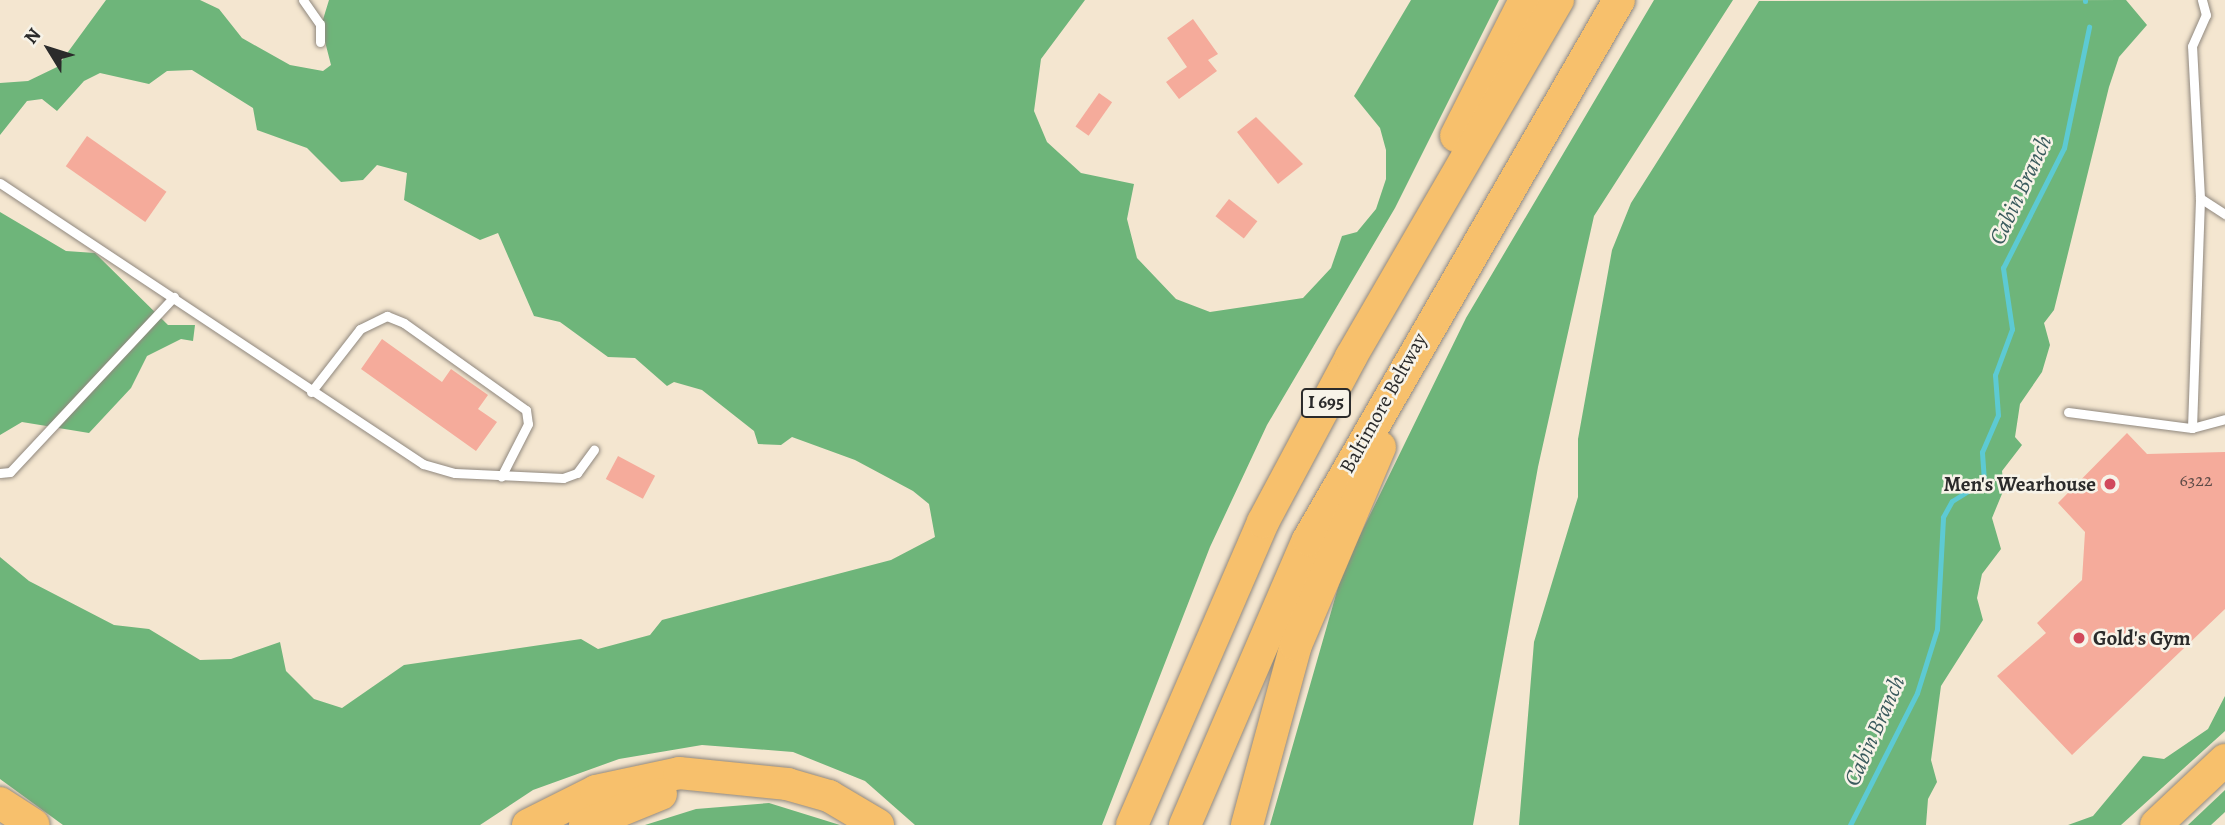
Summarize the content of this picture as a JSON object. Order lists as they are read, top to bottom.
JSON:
{
  "streets": {
    "highway": ["I 695", "Baltimore Beltway"]
  },
  "water": ["Cabin Branch"],
  "places": ["Men's Wearhouse", "Gold's Gym"],
  "house_numbers": ["6322"],
  "north": "top left"
}
